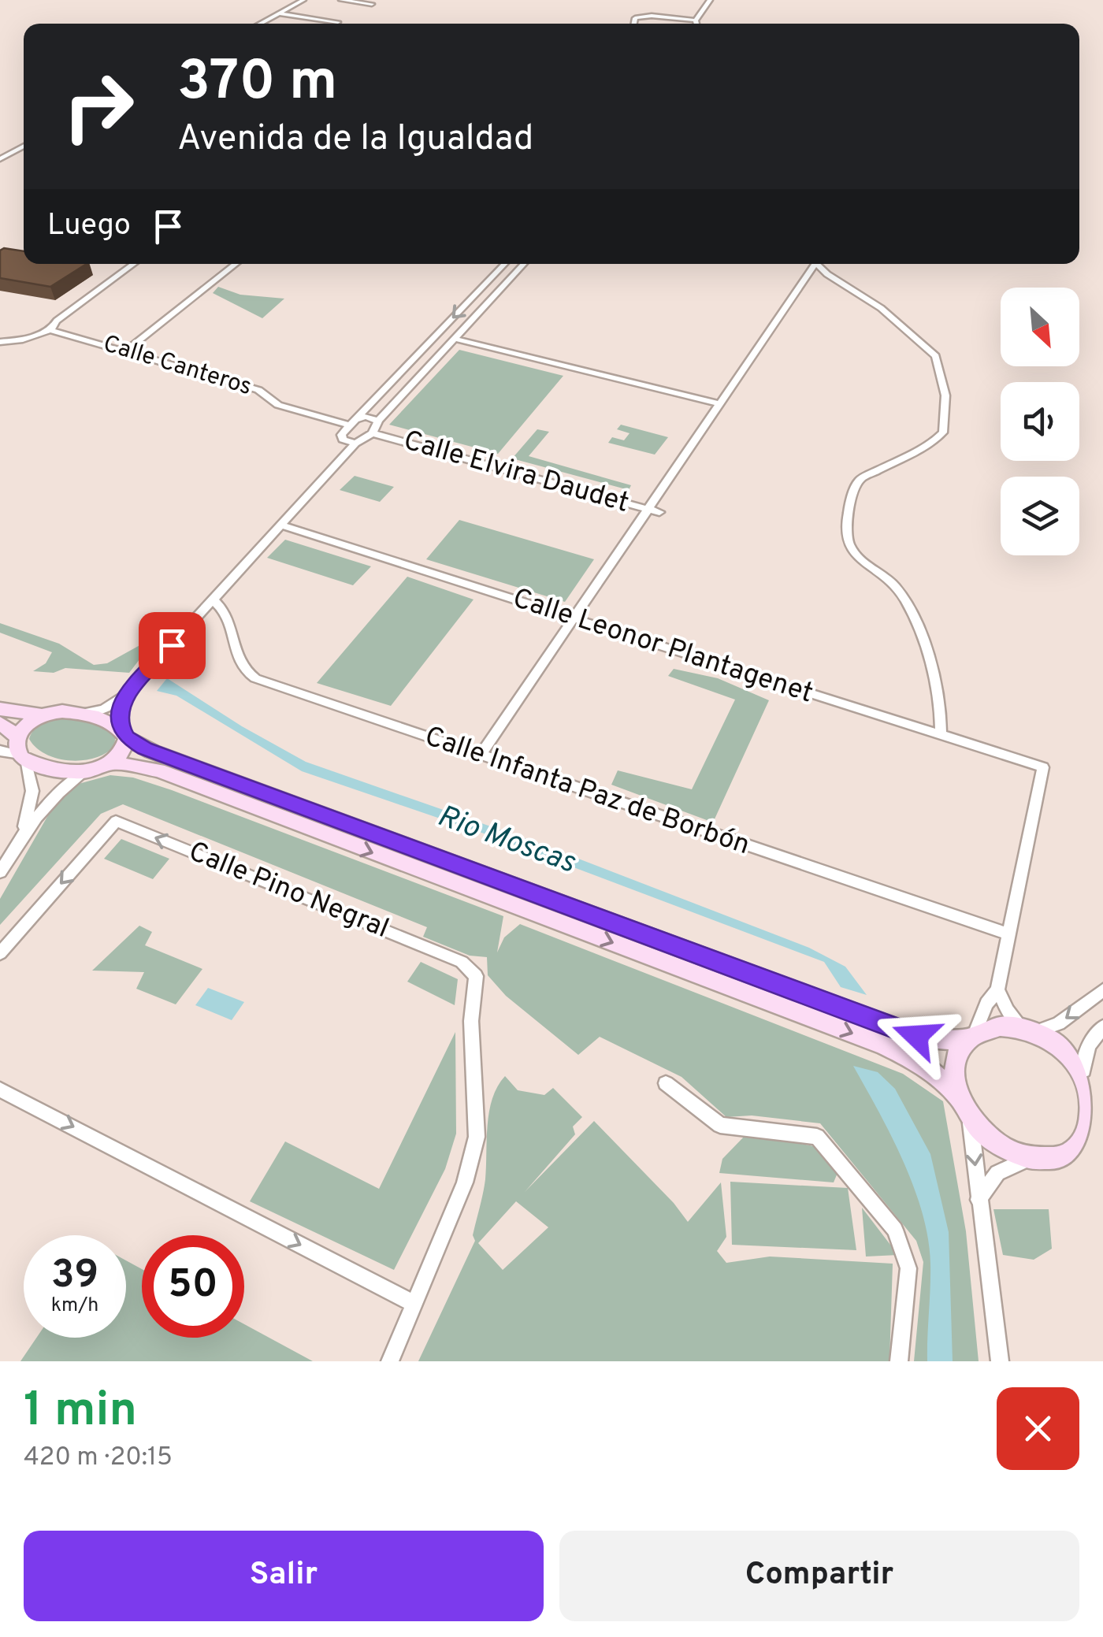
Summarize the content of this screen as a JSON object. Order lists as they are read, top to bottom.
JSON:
{
  "streets": {
    "street": [
      "Calle Canteros",
      "Calle Elvira Daudet",
      "Calle Leonor Plantagenet",
      "Calle Infanta Paz de Borbón",
      "Calle Pino Negral"
    ]
  },
  "crossings": [
    ["Calle Leonor Plantagenet", "Calle Infanta Paz de Borbón"]
  ],
  "water": ["Rio Moscas"],
  "north": "bottom right",
  "page": {
    "turn": ["370 m", "Avenida de la Igualdad"],
    "then": "Luego",
    "speed": "39 km/h",
    "limit": "50",
    "heading": ["1 min", "420 m · 20:15"],
    "buttons": ["Salir", "Compartir"]
  }
}
